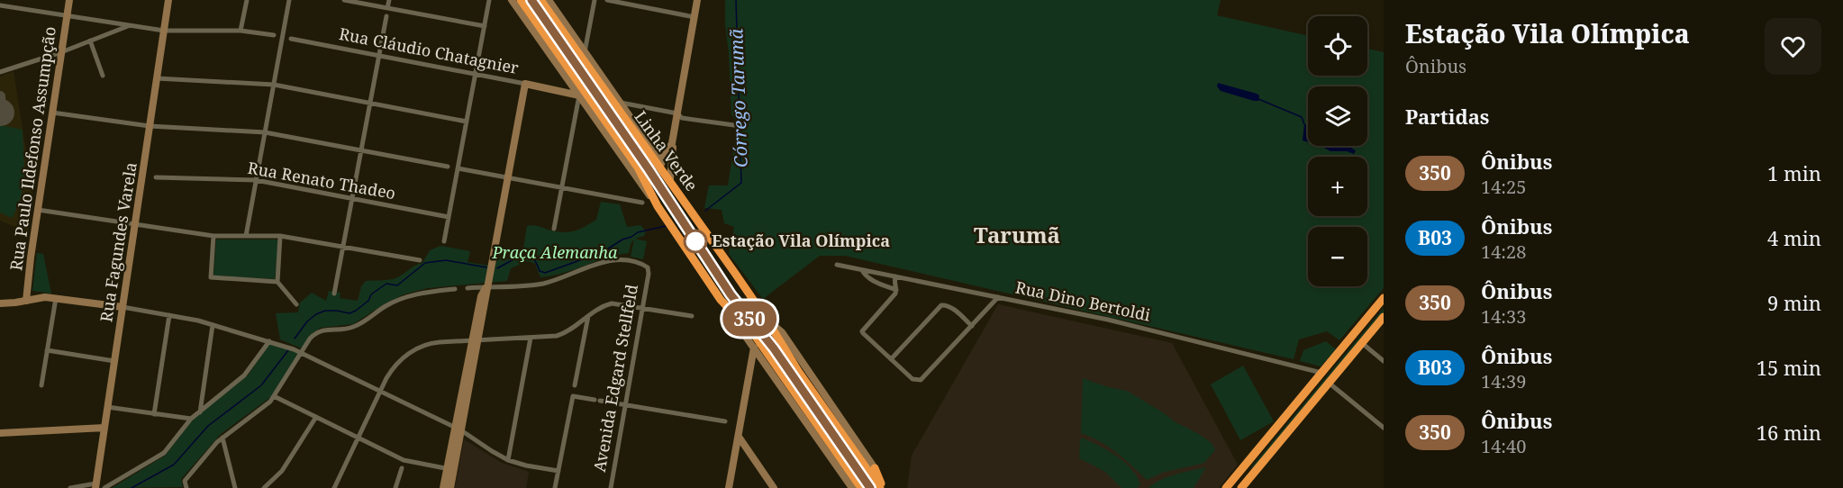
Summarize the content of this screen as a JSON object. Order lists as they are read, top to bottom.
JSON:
{
  "streets": {
    "highway": ["Linha Verde"],
    "main road": ["Rua Cláudio Chatagnier", "Rua Paulo Ildefonso Assumpção", "Rua Fagundes Varela"],
    "street": ["Rua Renato Thadeo", "Rua Dino Bertoldi", "Avenida Edgard Stellfeld"]
  },
  "districts": ["Tarumã"],
  "water": ["Córrego Tarumã"],
  "parks": ["Praça Alemanha"],
  "places": ["Estação Vila Olímpica"],
  "lines": ["bus line 350"],
  "page": {
    "on_map": "350",
    "heading": [
      ["Estação Vila Olímpica", "Ônibus"],
      "Partidas"
    ],
    "map_buttons": ["+", "−"],
    "list": [
      {
        "mark": "350",
        "name": "Ônibus",
        "note": "14:25",
        "value": "1 min"
      },
      {
        "mark": "B03",
        "name": "Ônibus",
        "note": "14:28",
        "value": "4 min"
      },
      {
        "mark": "350",
        "name": "Ônibus",
        "note": "14:33",
        "value": "9 min"
      },
      {
        "mark": "B03",
        "name": "Ônibus",
        "note": "14:39",
        "value": "15 min"
      },
      {
        "mark": "350",
        "name": "Ônibus",
        "note": "14:40",
        "value": "16 min"
      }
    ]
  }
}
